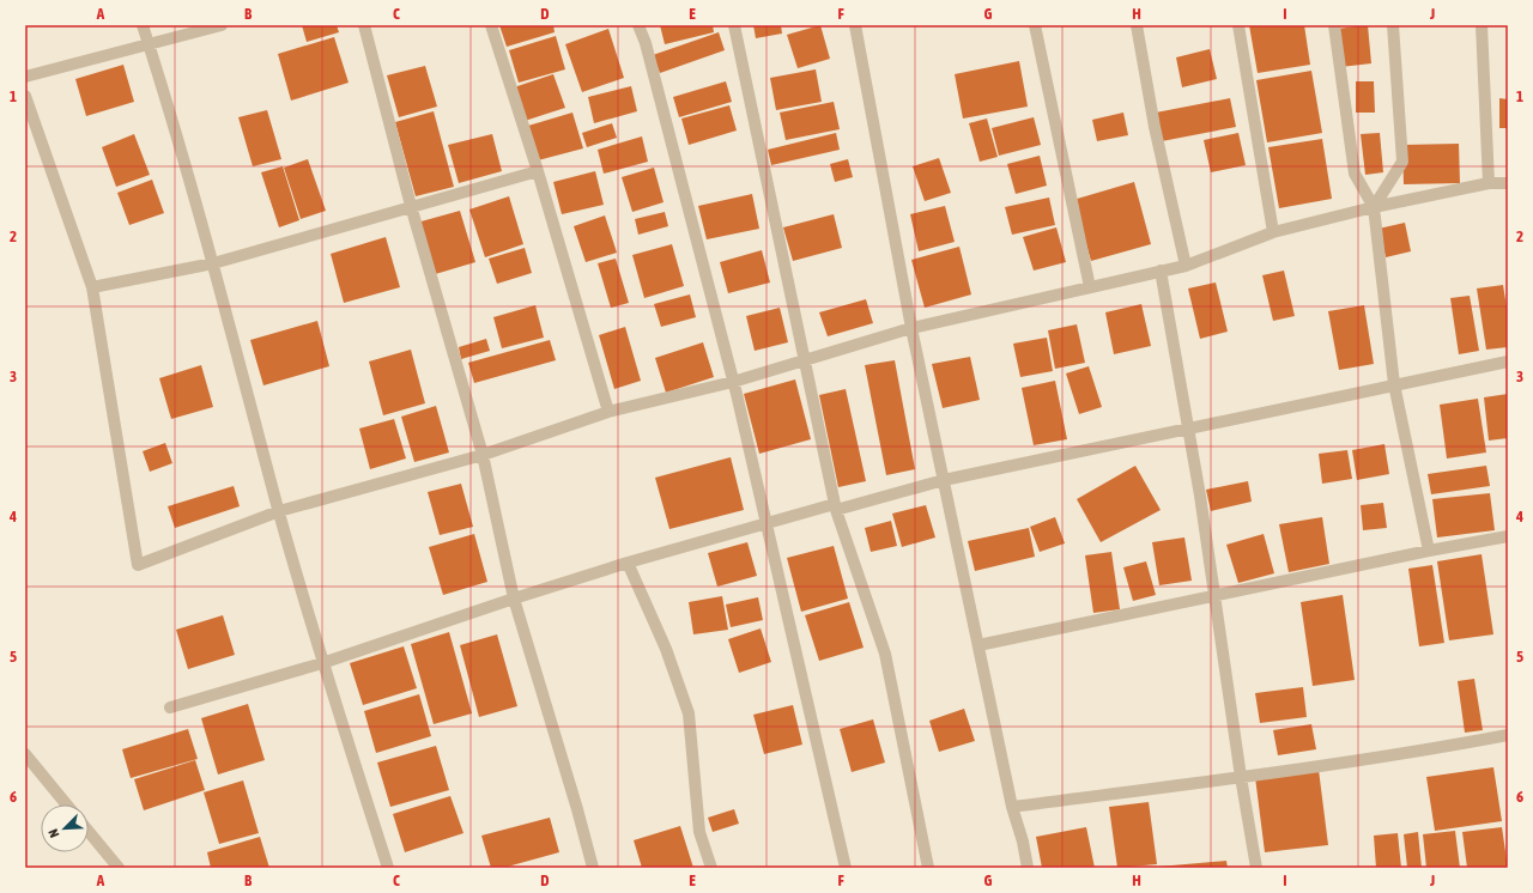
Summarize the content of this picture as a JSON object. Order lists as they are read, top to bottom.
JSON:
{
  "north": "bottom left",
  "grid": {
    "columns": [
      "A",
      "B",
      "C",
      "D",
      "E",
      "F",
      "G",
      "H",
      "I",
      "J"
    ],
    "rows": [
      "1",
      "2",
      "3",
      "4",
      "5",
      "6"
    ]
  }
}
